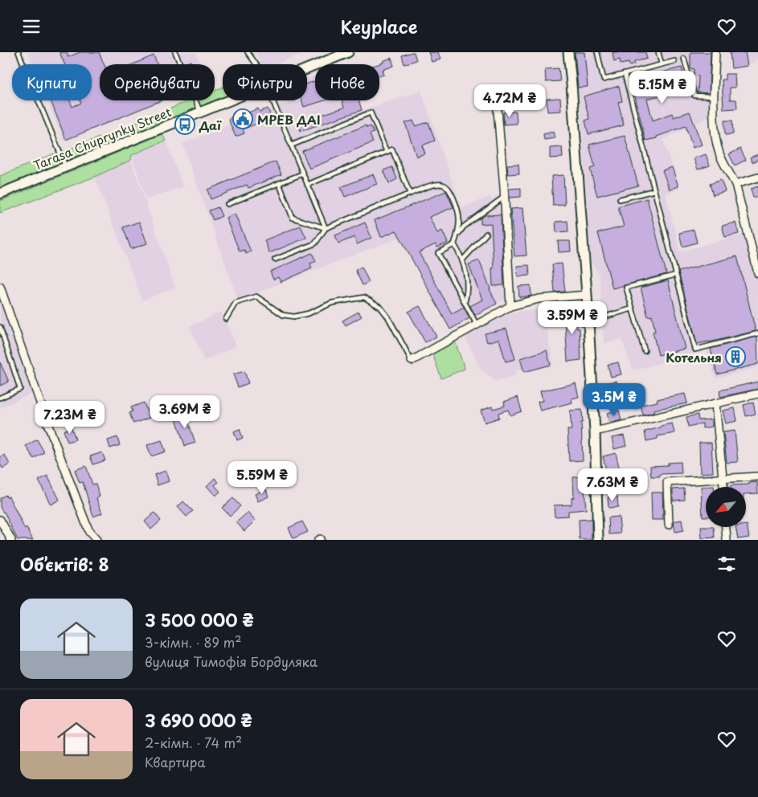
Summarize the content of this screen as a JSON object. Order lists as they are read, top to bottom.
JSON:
{
  "streets": {
    "main road": ["Tarasa Chuprynky Street"]
  },
  "places": {
    "public building": ["МРЕВ ДАІ"],
    "bus stop": ["Даї"],
    "building": ["Котельня"]
  },
  "north": "bottom left",
  "page": {
    "header": "Keyplace",
    "chip": [
      "Купити",
      "Орендувати",
      "Фільтри",
      "Нове"
    ],
    "price": [
      "5.15M ₴",
      "4.72M ₴",
      "3.59M ₴",
      "3.5M ₴",
      "3.69M ₴",
      "7.23M ₴",
      "5.59M ₴",
      "7.63M ₴"
    ],
    "heading": "Об’єктів: 8",
    "list": [
      {
        "name": "3 500 000 ₴",
        "note": "3-кімн. · 89 m² · вулиця Тимофія Бордуляка"
      },
      {
        "name": "3 690 000 ₴",
        "note": "2-кімн. · 74 m² · Квартира"
      }
    ]
  }
}
